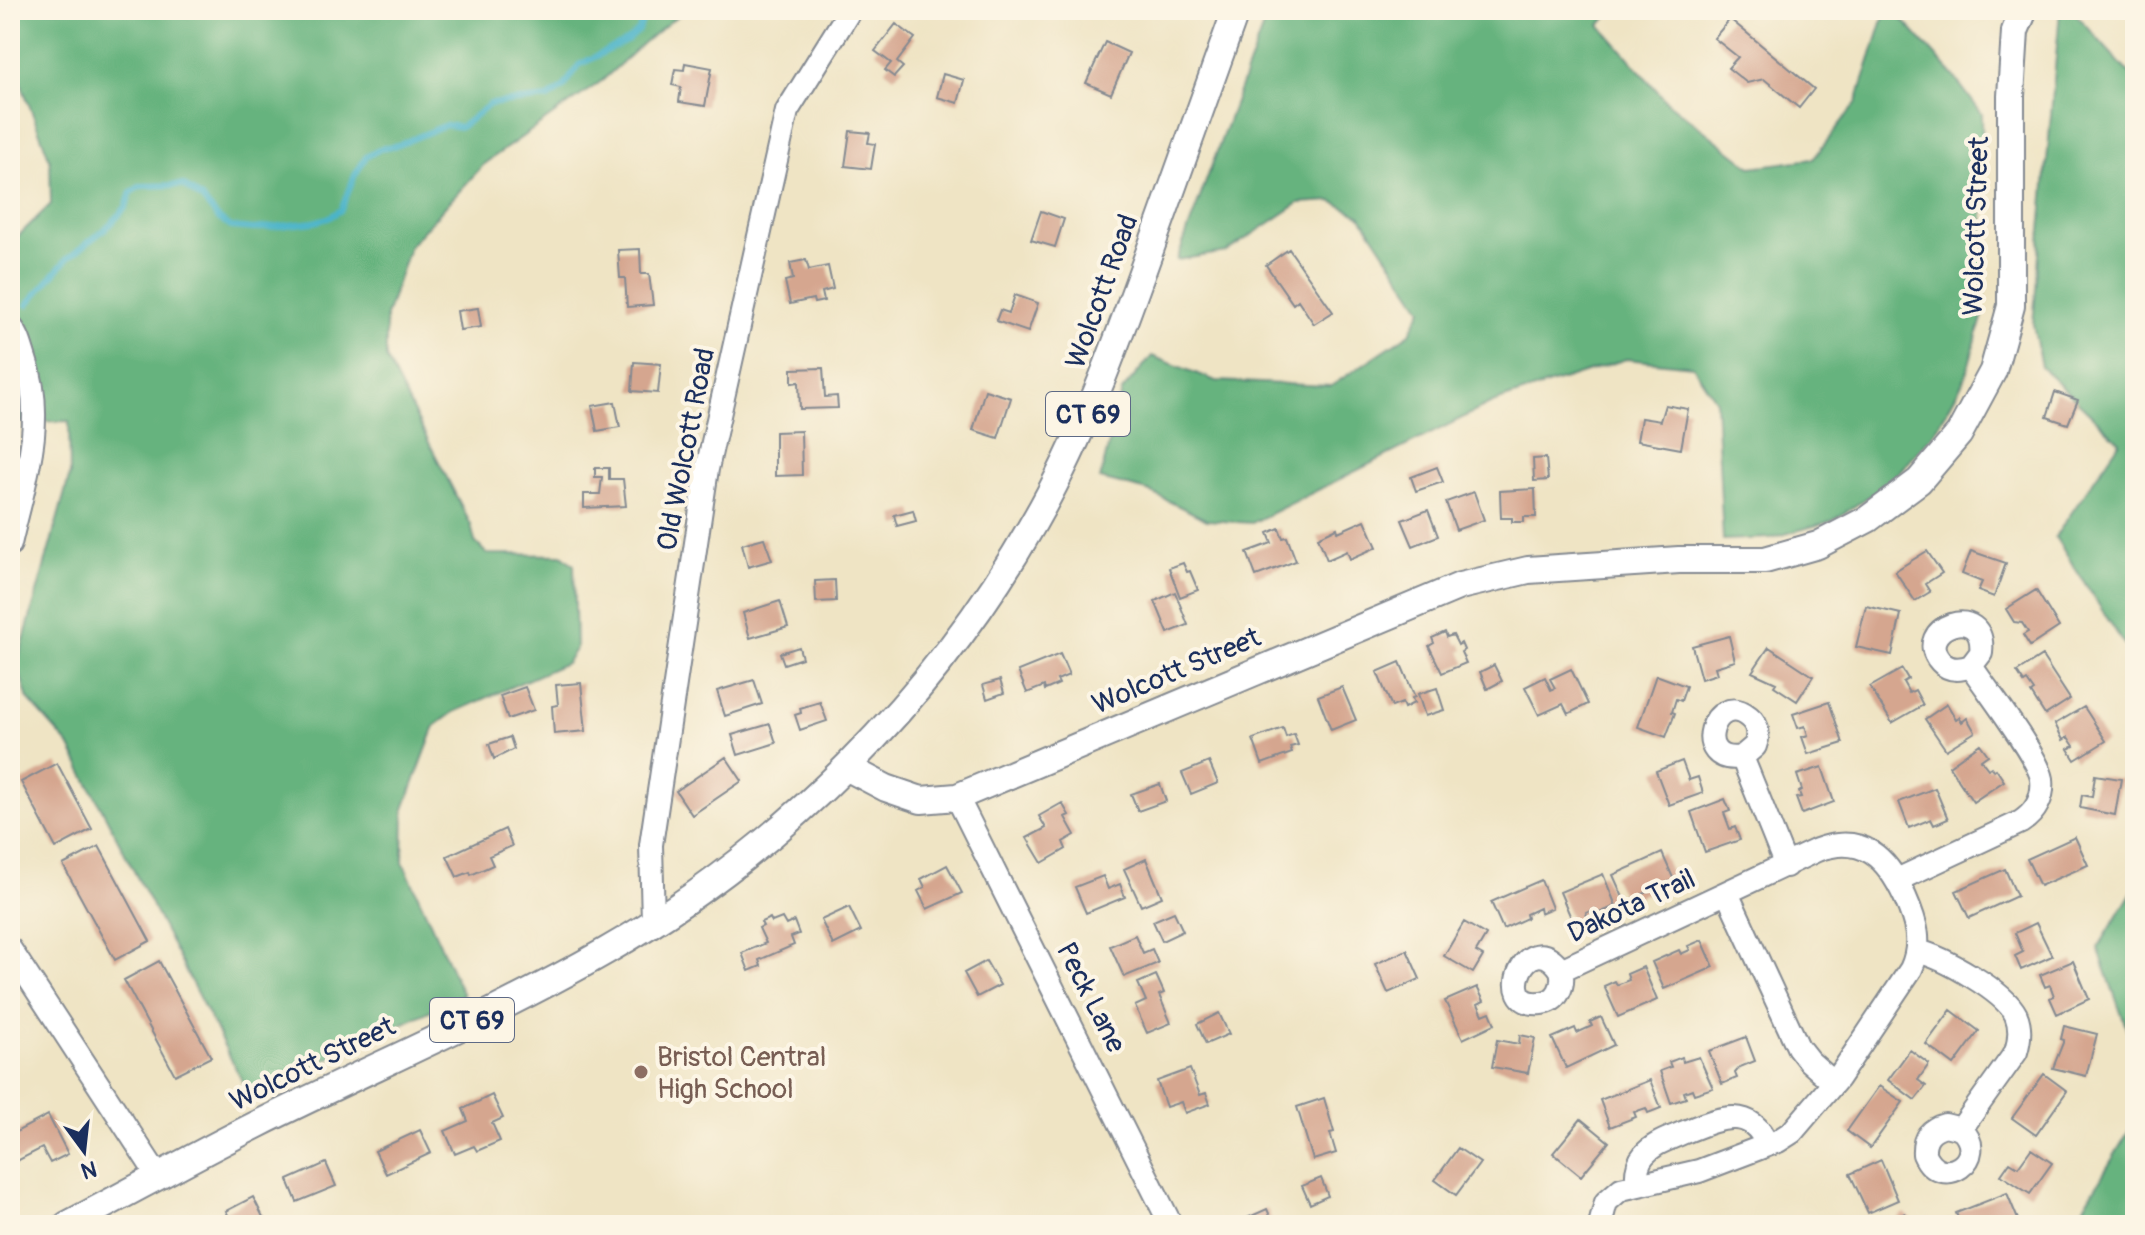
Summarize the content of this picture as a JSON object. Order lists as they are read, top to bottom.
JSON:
{
  "streets": {
    "main road": ["Wolcott Street", "Wolcott Road", "CT 69"],
    "street": ["Old Wolcott Road", "Dakota Trail", "Peck Lane"]
  },
  "crossings": [
    ["Wolcott Street", "Wolcott Road"],
    ["Wolcott Street", "Old Wolcott Road"],
    ["Wolcott Street", "Peck Lane"]
  ],
  "places": ["Bristol Central High School"],
  "north": "bottom"
}
